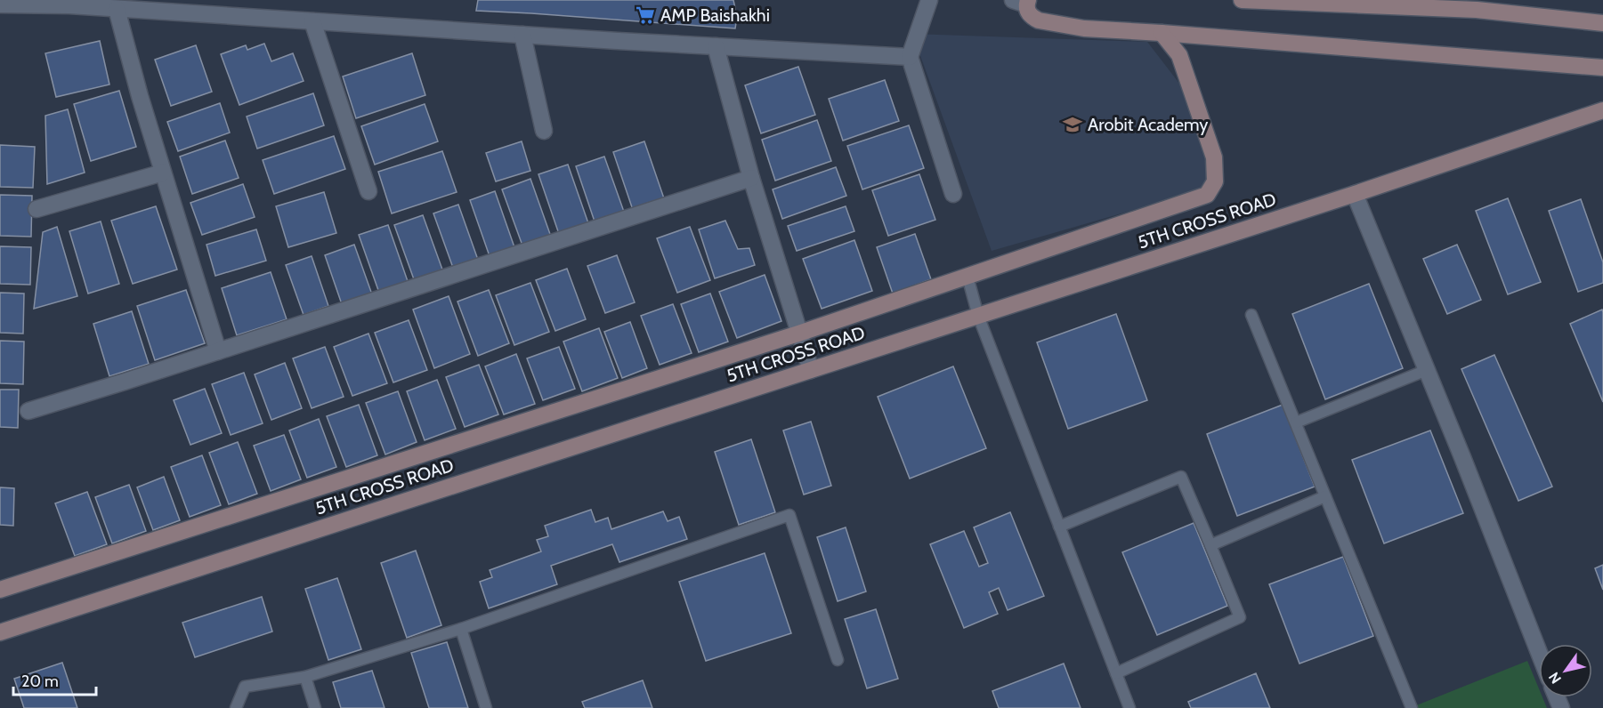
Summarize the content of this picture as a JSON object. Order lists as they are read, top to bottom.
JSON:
{
  "streets": {
    "street": ["5TH CROSS ROAD"]
  },
  "places": {
    "supermarket": ["AMP Baishakhi"],
    "school or university": ["Arobit Academy"]
  },
  "scale_bar": "20 m",
  "north": "bottom left"
}
